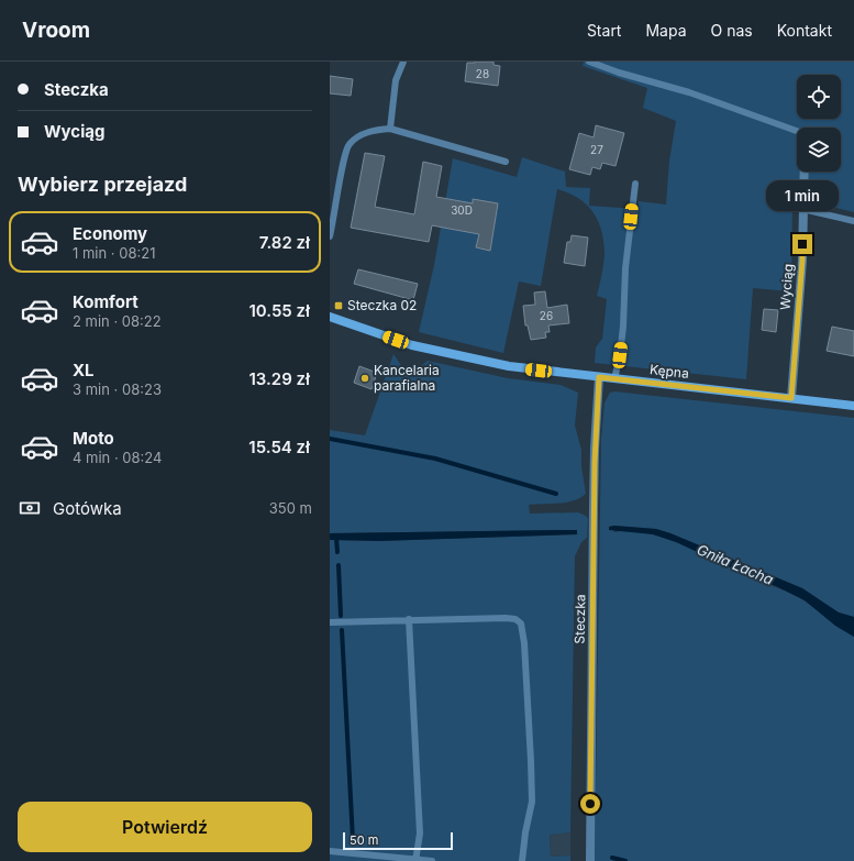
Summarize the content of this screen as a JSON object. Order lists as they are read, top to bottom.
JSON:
{
  "streets": {
    "street": ["Wyciąg", "Kępna", "Steczka"]
  },
  "crossings": [
    ["Wyciąg", "Kępna"],
    ["Kępna", "Steczka"]
  ],
  "water": ["Gniła Łacha"],
  "places": {
    "transit": ["Steczka 02"],
    "other": ["Kancelaria parafialna"]
  },
  "house_numbers": [
    "28",
    "27",
    "30D",
    "26"
  ],
  "scale_bar": "50 m",
  "page": {
    "header": "Vroom",
    "nav": [
      "Start",
      "Mapa",
      "O nas",
      "Kontakt"
    ],
    "banner": ["Steczka", "Wyciąg"],
    "heading": "Wybierz przejazd",
    "bubble": "1 min",
    "list": [
      {
        "name": "Economy",
        "note": "1 min · 08:21",
        "value": "7.82 zł"
      },
      {
        "name": "Komfort",
        "note": "2 min · 08:22",
        "value": "10.55 zł"
      },
      {
        "name": "XL",
        "note": "3 min · 08:23",
        "value": "13.29 zł"
      },
      {
        "name": "Moto",
        "note": "4 min · 08:24",
        "value": "15.54 zł"
      }
    ],
    "pay": ["Gotówka", "350 m"],
    "buttons": "Potwierdź",
    "scale": "50 m"
  }
}
